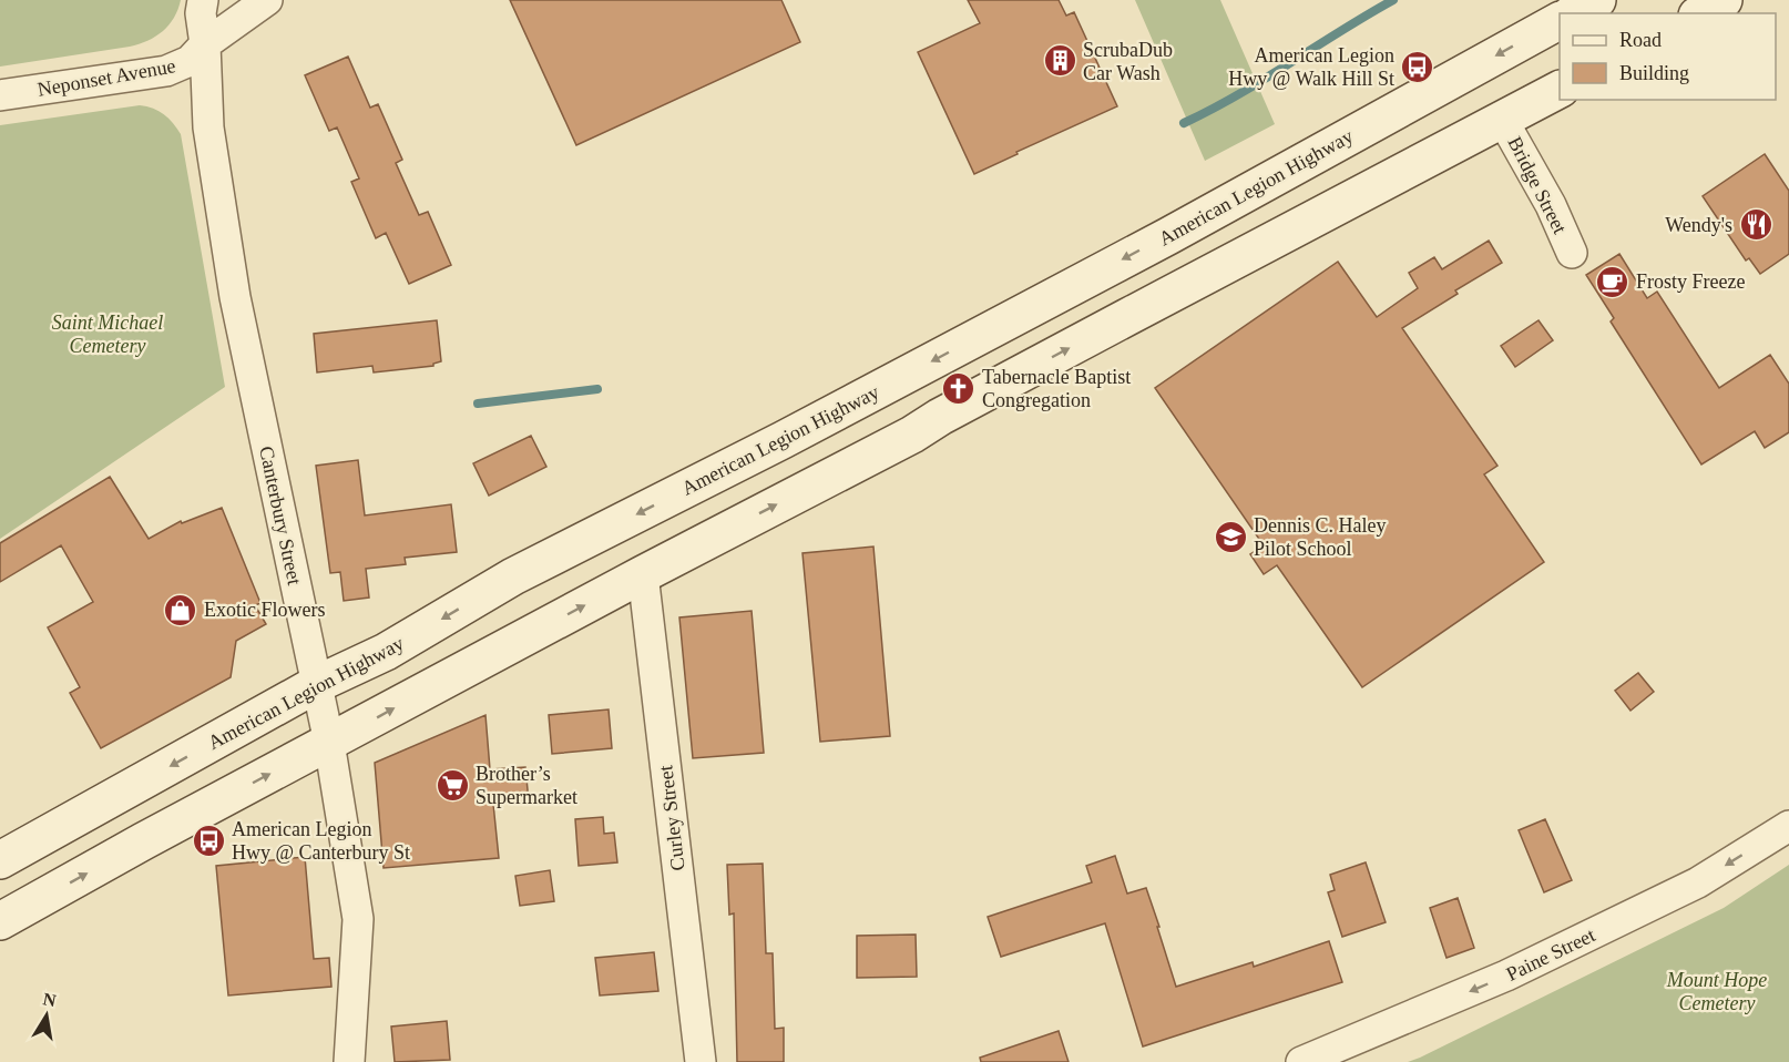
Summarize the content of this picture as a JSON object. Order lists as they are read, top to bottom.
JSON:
{
  "streets": {
    "main road": ["American Legion Highway"],
    "street": [
      "Neponset Avenue",
      "Bridge Street",
      "Canterbury Street",
      "Curley Street",
      "Paine Street"
    ]
  },
  "crossings": [
    ["Neponset Avenue", "Canterbury Street"],
    ["American Legion Highway", "Canterbury Street"]
  ],
  "one_way": ["Paine Street"],
  "parks": ["Saint Michael Cemetery", "Mount Hope Cemetery"],
  "places": {
    "building": ["ScrubaDub Car Wash"],
    "bus stop": ["American Legion Hwy @ Walk Hill St", "American Legion Hwy @ Canterbury St"],
    "restaurant": ["Wendy's"],
    "cafe": ["Frosty Freeze"],
    "church": ["Tabernacle Baptist Congregation"],
    "school or university": ["Dennis C. Haley Pilot School"],
    "shop": ["Exotic Flowers"],
    "supermarket": ["Brother’s Supermarket"]
  },
  "legend": ["Road", "Building"],
  "north": "top"
}
